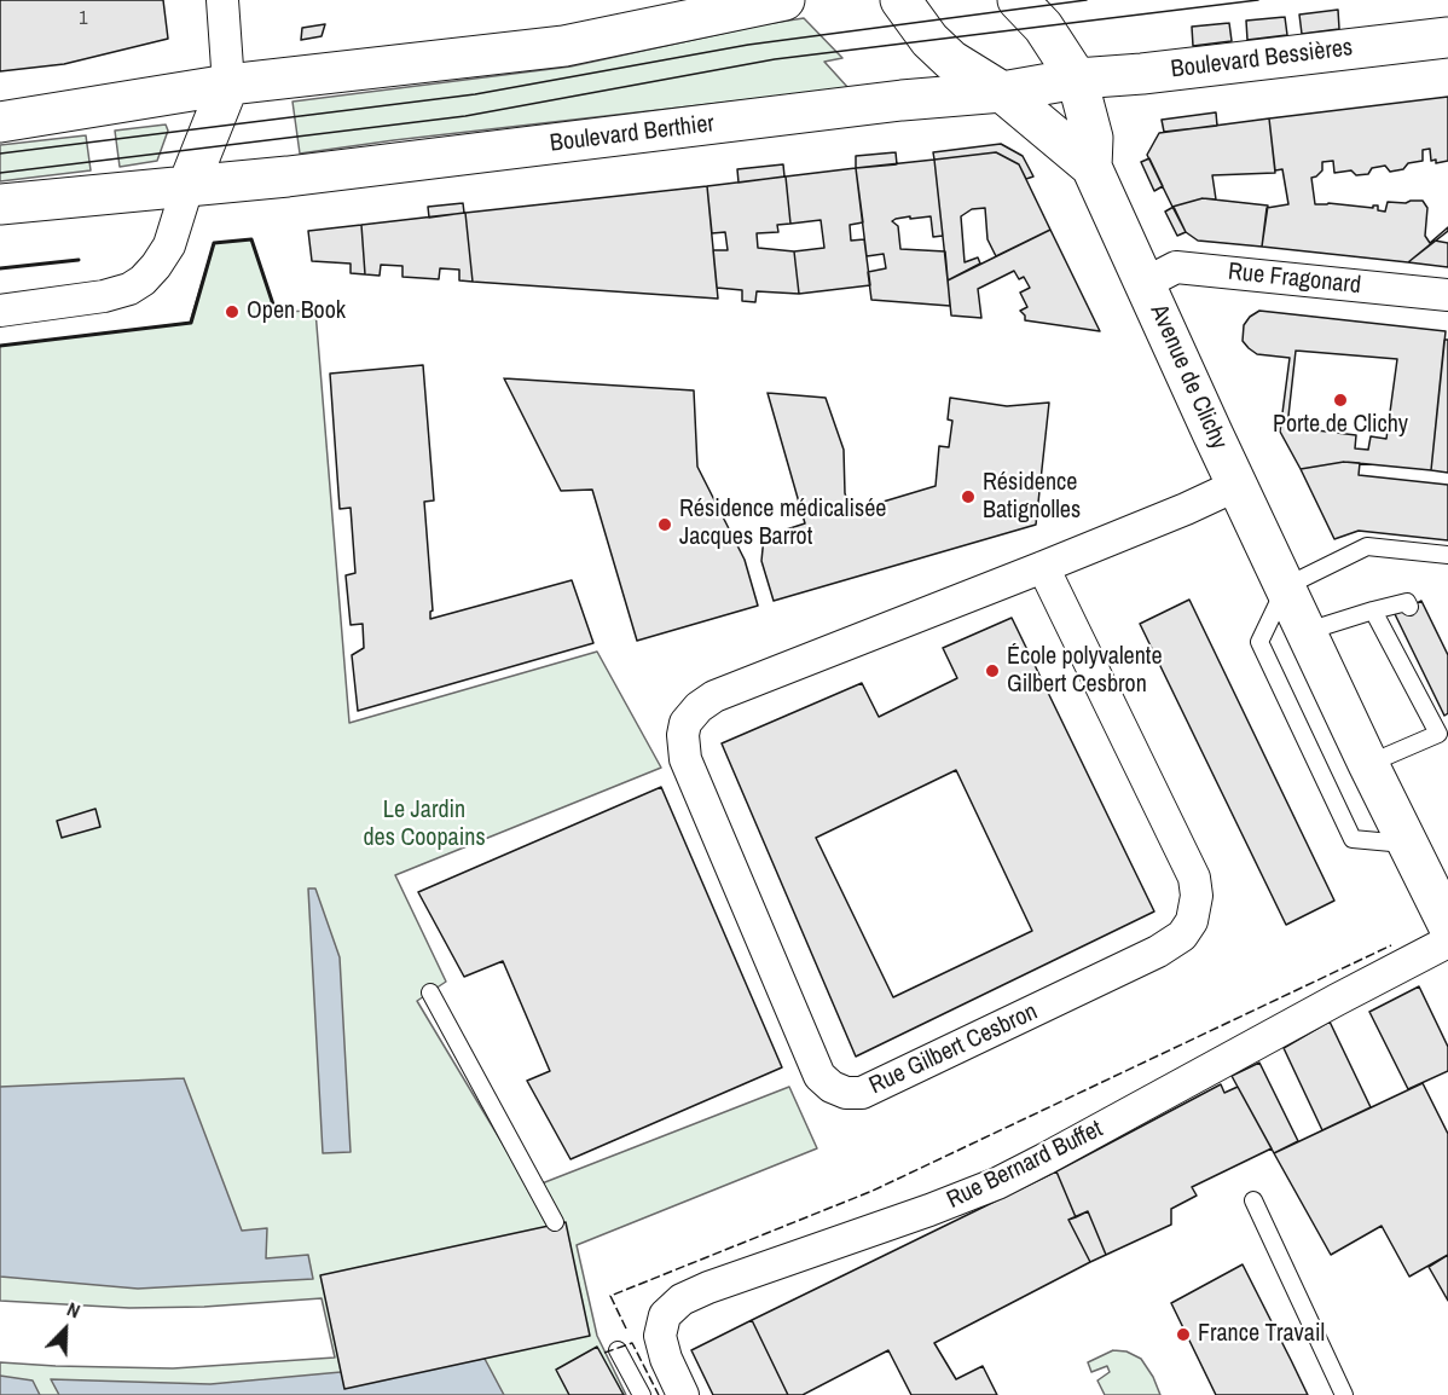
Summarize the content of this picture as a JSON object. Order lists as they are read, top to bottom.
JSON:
{
  "streets": {
    "main road": ["Boulevard Bessières", "Boulevard Berthier", "Avenue de Clichy"],
    "street": ["Rue Fragonard", "Rue Gilbert Cesbron", "Rue Bernard Buffet"]
  },
  "crossings": [
    ["Boulevard Bessières", "Boulevard Berthier"],
    ["Boulevard Bessières", "Avenue de Clichy"],
    ["Boulevard Berthier", "Avenue de Clichy"],
    ["Rue Fragonard", "Avenue de Clichy"],
    ["Avenue de Clichy", "Rue Gilbert Cesbron"]
  ],
  "parks": ["Le Jardin des Coopains"],
  "places": [
    "Open Book",
    "Porte de Clichy",
    "Résidence Batignolles",
    "Résidence médicalisée Jacques Barrot",
    "École polyvalente Gilbert Cesbron",
    "France Travail"
  ],
  "house_numbers": ["1"],
  "north": "top right"
}
